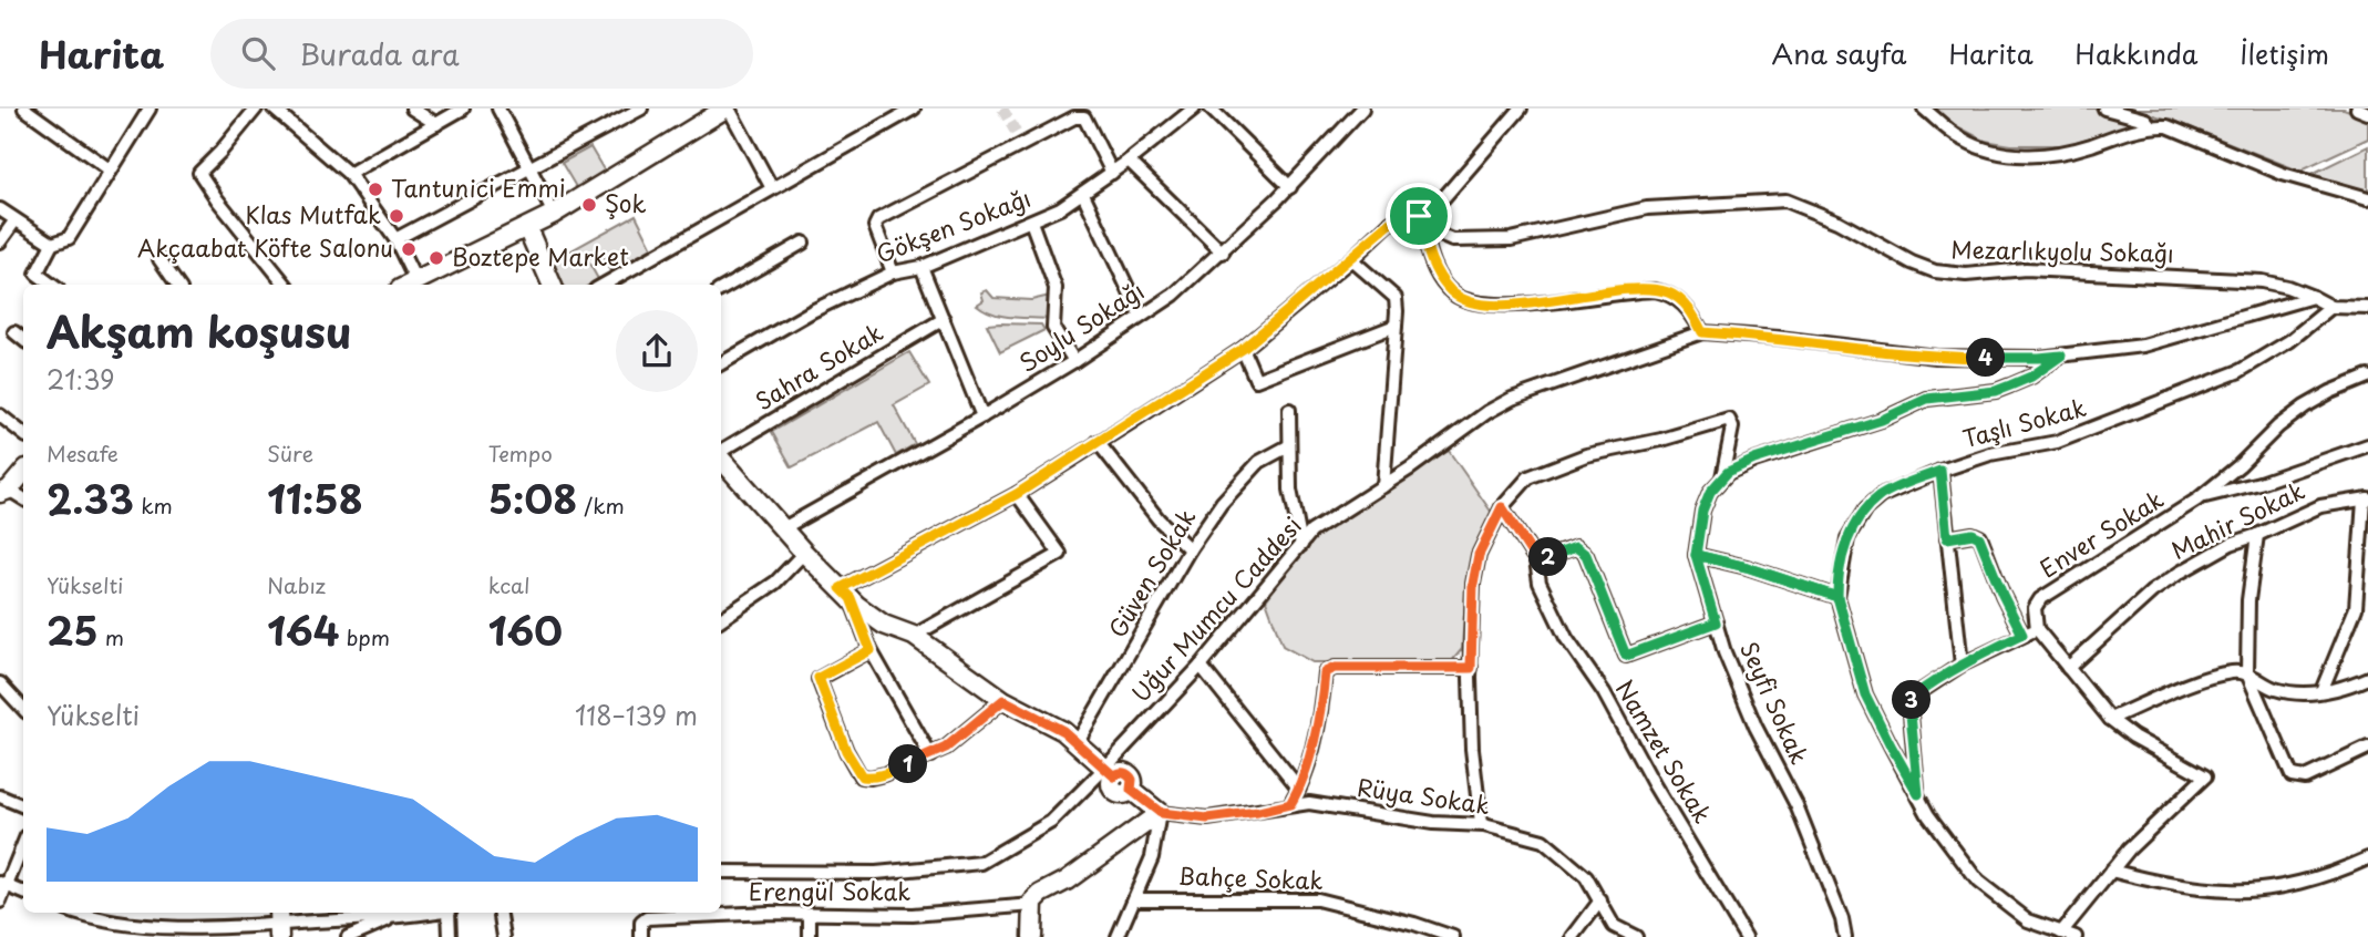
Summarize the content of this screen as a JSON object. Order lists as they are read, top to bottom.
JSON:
{
  "streets": {
    "street": [
      "Gökşen Sokağı",
      "Mezarlıkyolu Sokağı",
      "Soylu Sokağı",
      "Sahra Sokak",
      "Taşlı Sokak",
      "Mahir Sokak",
      "Enver Sokak",
      "Güven Sokak",
      "Uğur Mumcu Caddesi",
      "Seyfi Sokak",
      "Namzet Sokak",
      "Rüya Sokak",
      "Bahçe Sokak",
      "Erengül Sokak"
    ]
  },
  "crossings": [
    ["Mezarlıkyolu Sokağı", "Taşlı Sokak"]
  ],
  "places": [
    "Tantunici Emmi",
    "Şok",
    "Klas Mutfak",
    "Akçaabat Köfte Salonu",
    "Boztepe Market"
  ],
  "page": {
    "header": "Harita",
    "search": "Burada ara",
    "nav": [
      "Ana sayfa",
      "Harita",
      "Hakkında",
      "İletişim"
    ],
    "heading": ["Akşam koşusu", "21:39"],
    "pins": [
      "4",
      "2",
      "3",
      "1"
    ],
    "stats": [
      ["Mesafe", "2.33 km"],
      ["Süre", "11:58"],
      ["Tempo", "5:08 /km"],
      ["Yükselti", "25 m"],
      ["Nabız", "164 bpm"],
      ["kcal", "160"]
    ],
    "chart": ["Yükselti", "118–139 m"]
  }
}
